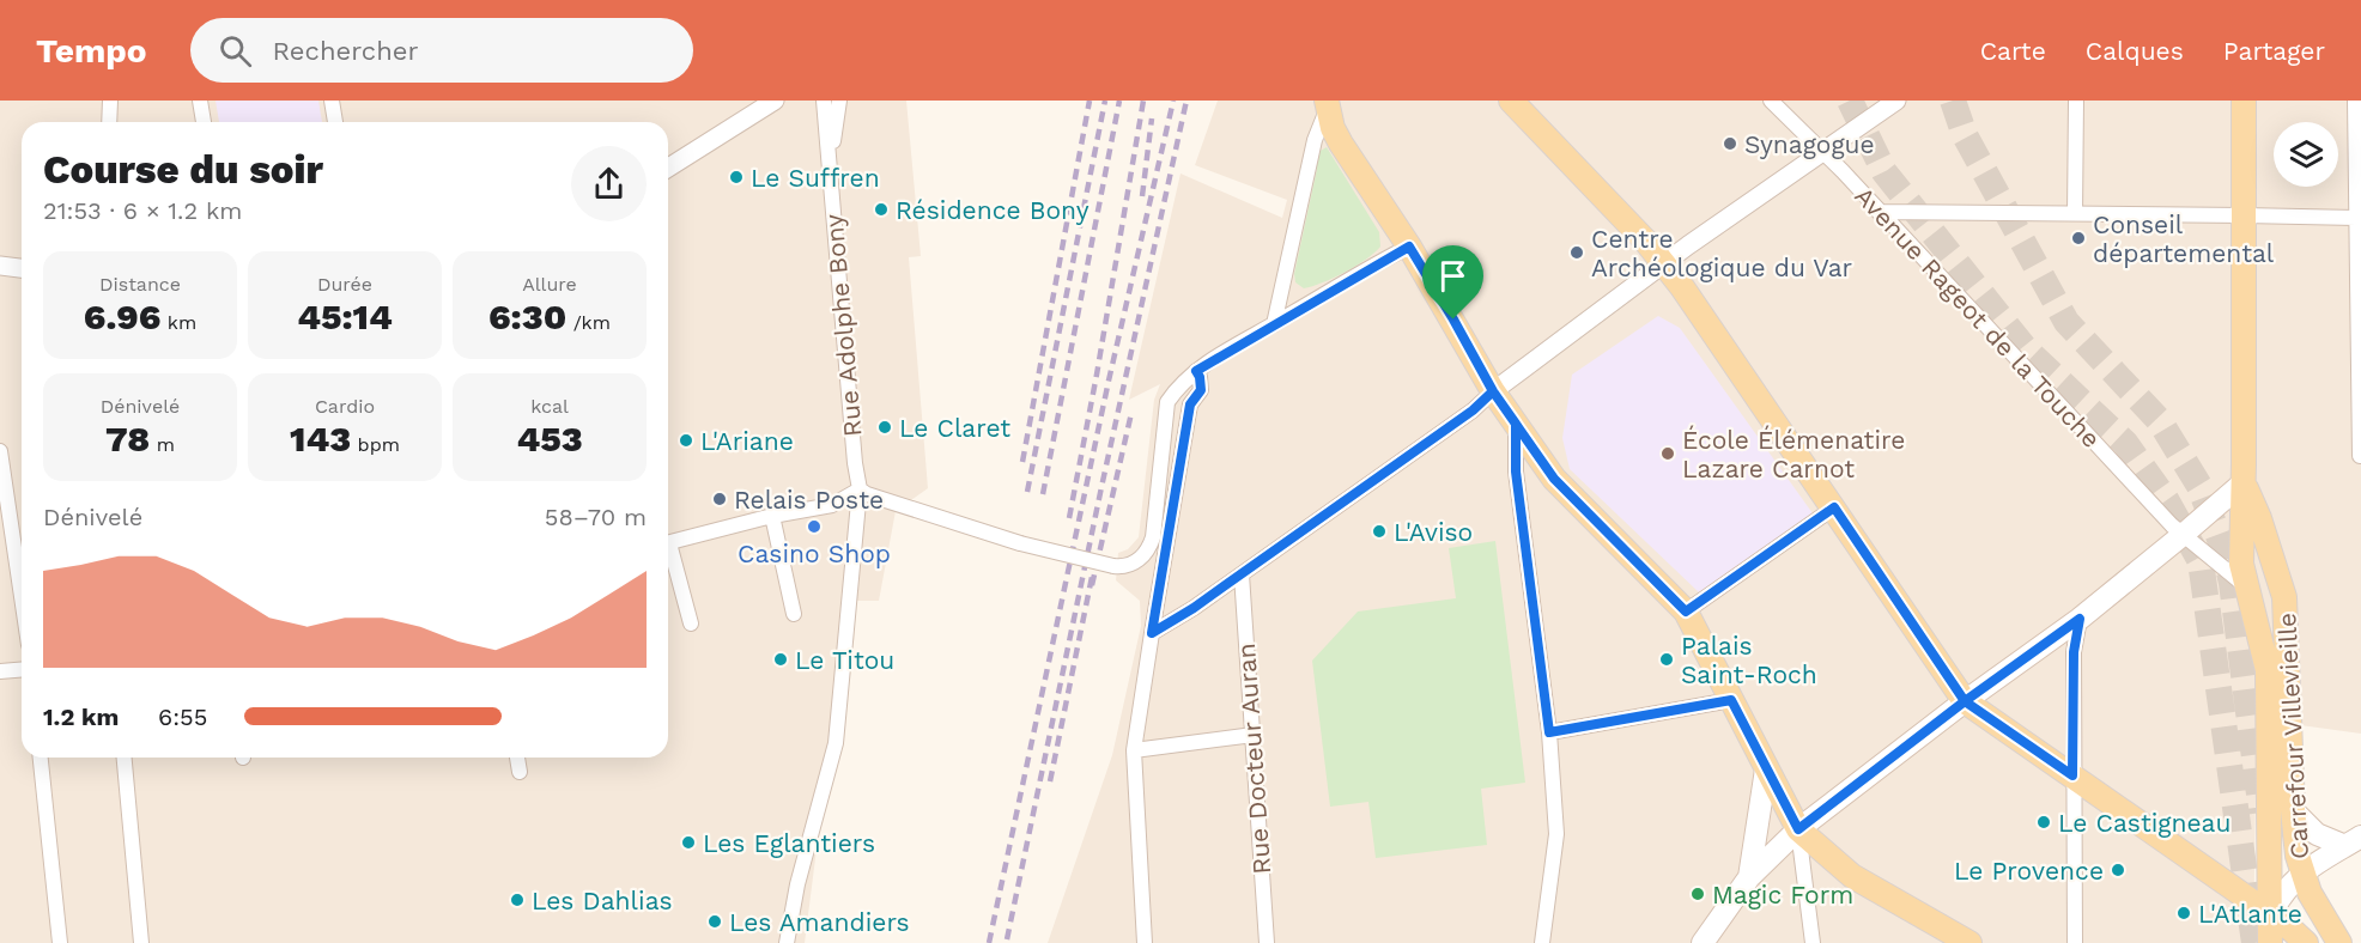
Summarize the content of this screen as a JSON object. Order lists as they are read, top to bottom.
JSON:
{
  "streets": {
    "main road": ["Carrefour Villevieille"],
    "street": ["Avenue Rageot de la Touche", "Rue Adolphe Bony", "Rue Docteur Auran"]
  },
  "crossings": [
    ["Avenue Rageot de la Touche", "Carrefour Villevieille"]
  ],
  "places": [
    "Synagogue",
    "Le Suffren",
    "Résidence Bony",
    "Conseil départemental",
    "Centre Archéologique du Var",
    "Le Claret",
    "L'Ariane",
    "École Élémenatire Lazare Carnot",
    "Relais Poste",
    "Casino Shop",
    "L'Aviso",
    "Le Titou",
    "Palais Saint-Roch",
    "Le Castigneau",
    "Les Eglantiers",
    "Le Provence",
    "Magic Form",
    "Les Dahlias",
    "L'Atlante",
    "Les Amandiers"
  ],
  "page": {
    "header": "Tempo",
    "search": "Rechercher",
    "nav": ["Carte", "Calques", "Partager"],
    "heading": ["Course du soir", "21:53 · 6 × 1.2 km"],
    "stats": [
      ["Distance", "6.96 km"],
      ["Durée", "45:14"],
      ["Allure", "6:30 /km"],
      ["Dénivelé", "78 m"],
      ["Cardio", "143 bpm"],
      ["kcal", "453"]
    ],
    "chart": ["Dénivelé", "58–70 m"],
    "list": [
      {
        "name": "1.2 km",
        "note": "6:55"
      }
    ]
  }
}
